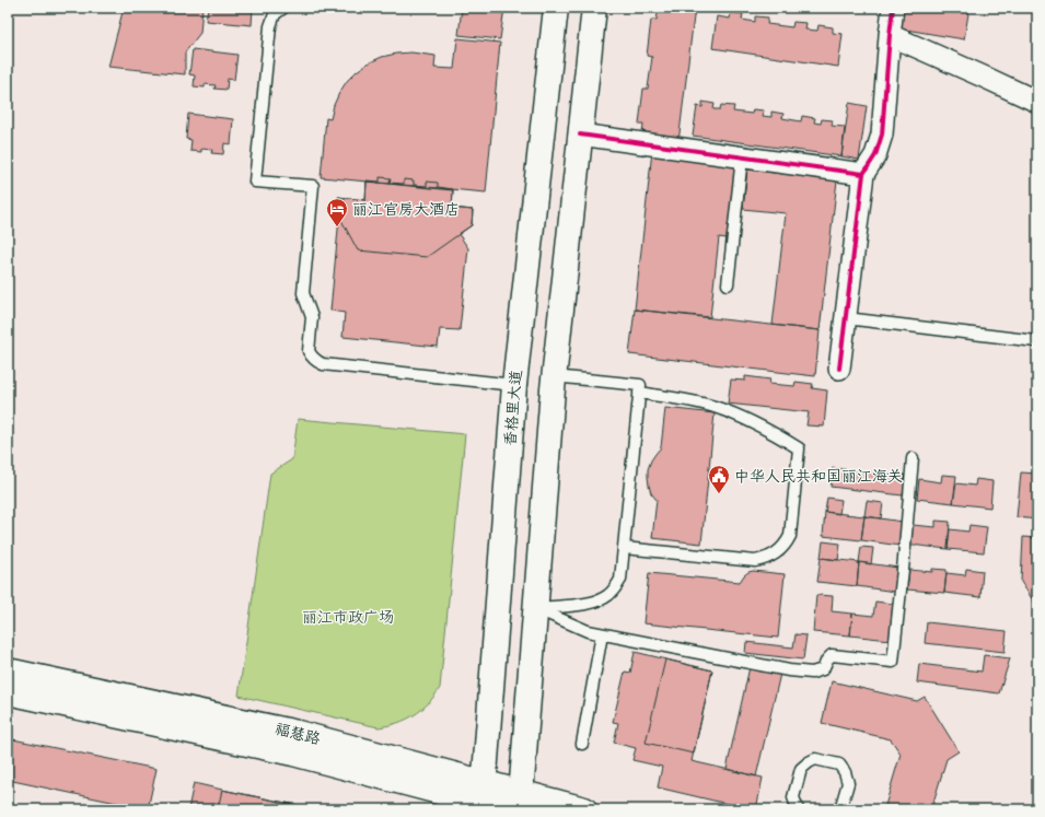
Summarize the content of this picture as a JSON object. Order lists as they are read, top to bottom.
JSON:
{
  "streets": {
    "main road": ["香格里大道", "福慧路"]
  },
  "crossings": [
    ["香格里大道", "福慧路"]
  ],
  "parks": ["丽江市政广场"],
  "places": {
    "hotel": ["丽江官房大酒店"],
    "public building": ["中华人民共和国丽江海关"]
  }
}
